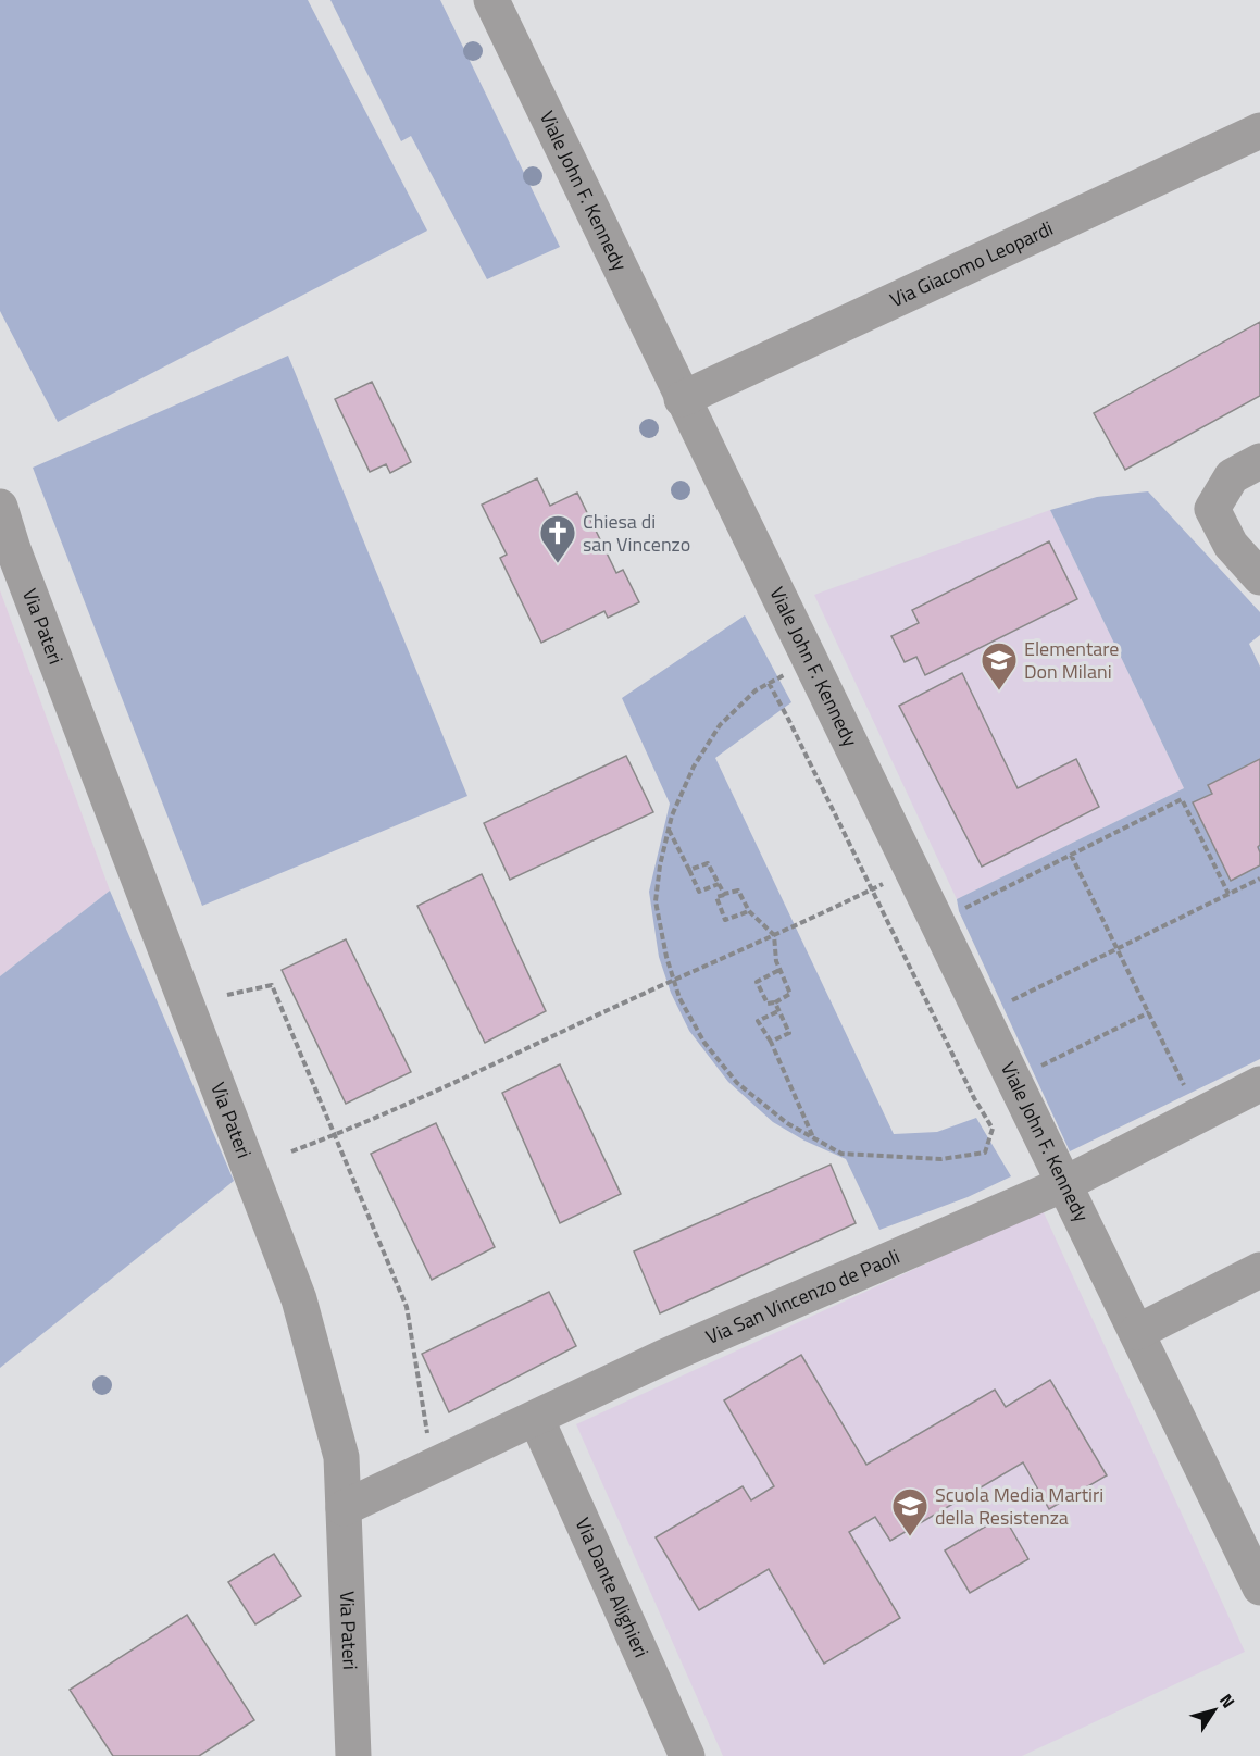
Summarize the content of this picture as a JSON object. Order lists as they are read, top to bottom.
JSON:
{
  "streets": {
    "street": [
      "Viale John F. Kennedy",
      "Via Giacomo Leopardi",
      "Via Pateri",
      "Via San Vincenzo de Paoli",
      "Via Dante Alighieri"
    ]
  },
  "crossings": [
    ["Viale John F. Kennedy", "Via Giacomo Leopardi"],
    ["Viale John F. Kennedy", "Via San Vincenzo de Paoli"],
    ["Via Pateri", "Via San Vincenzo de Paoli"],
    ["Via San Vincenzo de Paoli", "Via Dante Alighieri"]
  ],
  "places": {
    "church": ["Chiesa di san Vincenzo"],
    "school or university": ["Elementare Don Milani", "Scuola Media Martiri della Resistenza"]
  },
  "north": "top right"
}
